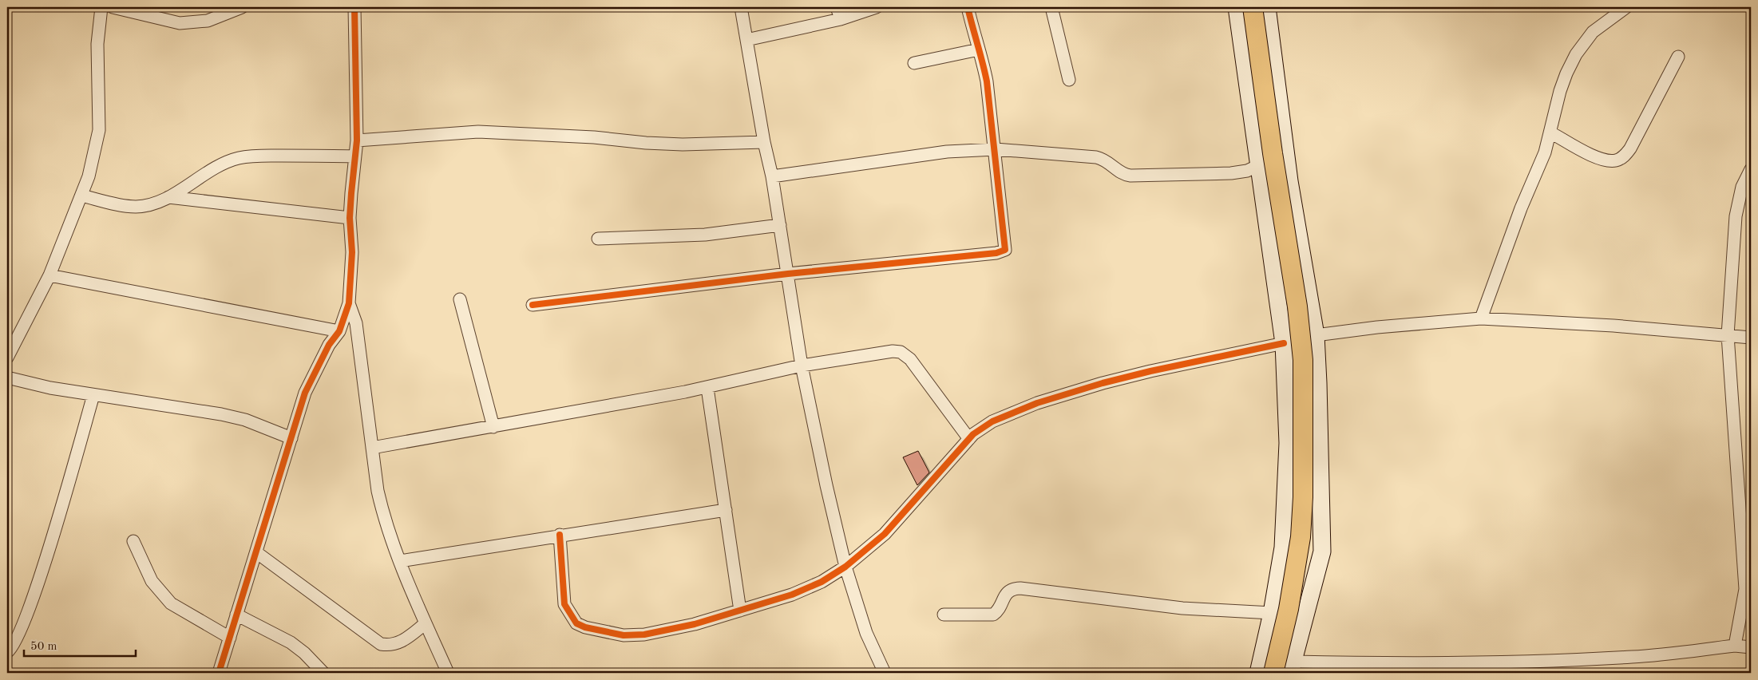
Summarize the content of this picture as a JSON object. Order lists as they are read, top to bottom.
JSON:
{
  "scale_bar": "50 m"
}
